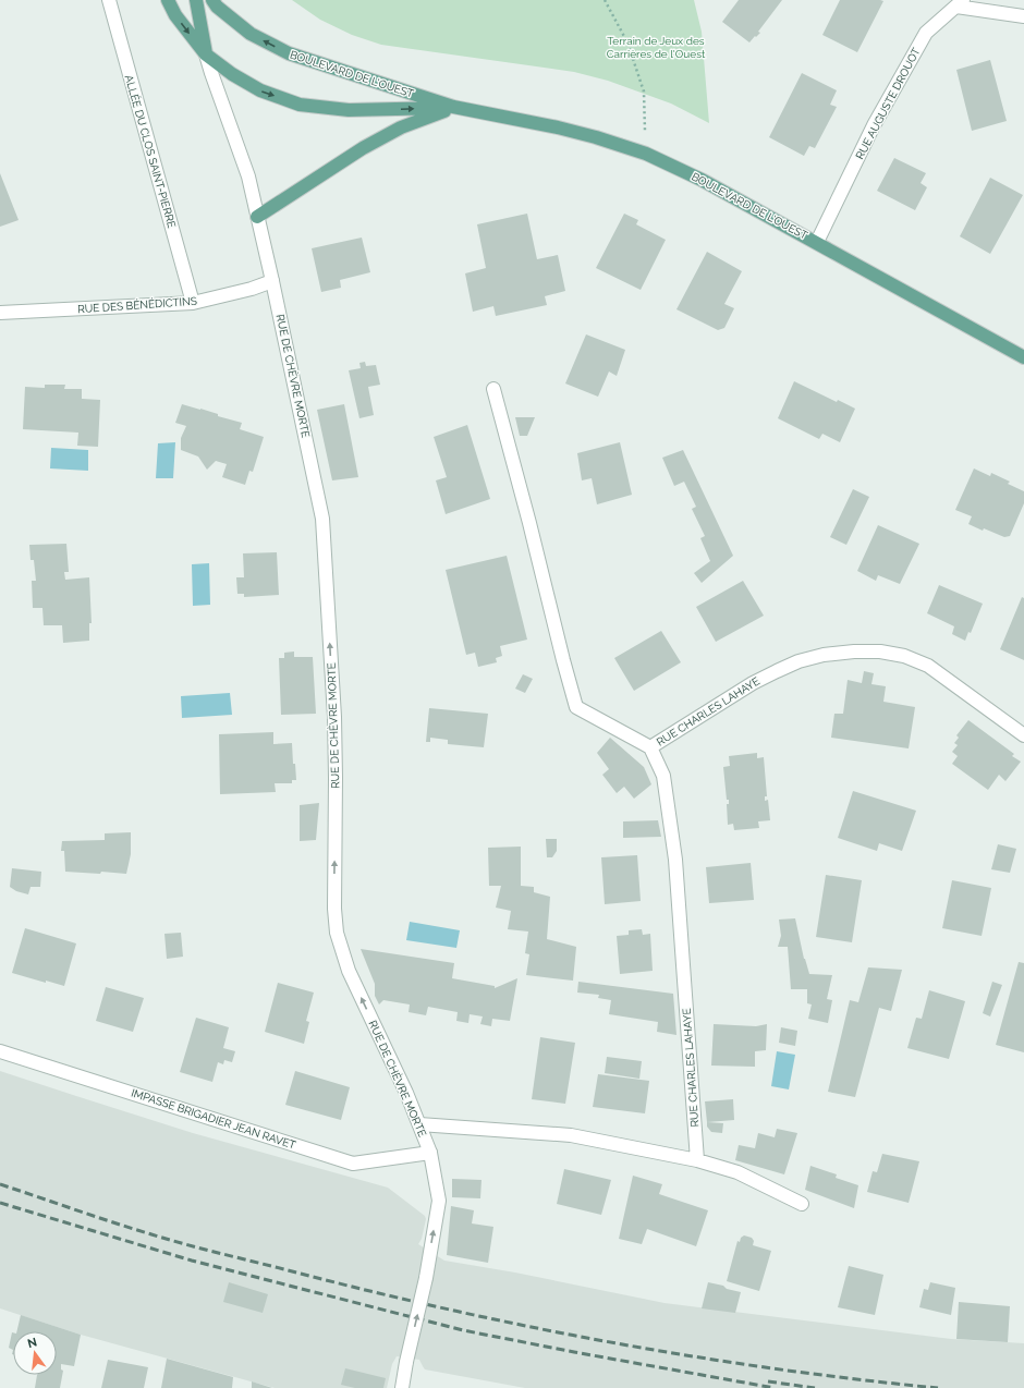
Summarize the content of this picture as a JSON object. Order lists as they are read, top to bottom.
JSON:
{
  "streets": {
    "main road": ["BOULEVARD DE L'OUEST"],
    "street": [
      "RUE AUGUSTE DROUOT",
      "ALLÉE DU CLOS SAINT-PIERRE",
      "RUE DES BÉNÉDICTINS",
      "RUE DE CHÈVRE MORTE",
      "RUE CHARLES LAHAYE",
      "IMPASSE BRIGADIER JEAN RAVET"
    ]
  },
  "crossings": [
    ["BOULEVARD DE L'OUEST", "RUE AUGUSTE DROUOT"],
    ["BOULEVARD DE L'OUEST", "RUE DE CHÈVRE MORTE"],
    ["ALLÉE DU CLOS SAINT-PIERRE", "RUE DES BÉNÉDICTINS"],
    ["RUE DES BÉNÉDICTINS", "RUE DE CHÈVRE MORTE"],
    ["RUE DE CHÈVRE MORTE", "IMPASSE BRIGADIER JEAN RAVET"]
  ],
  "one_way": ["RUE DE CHÈVRE MORTE"],
  "parks": ["Terrain de Jeux des Carrières de l'Ouest"],
  "north": "top"
}
